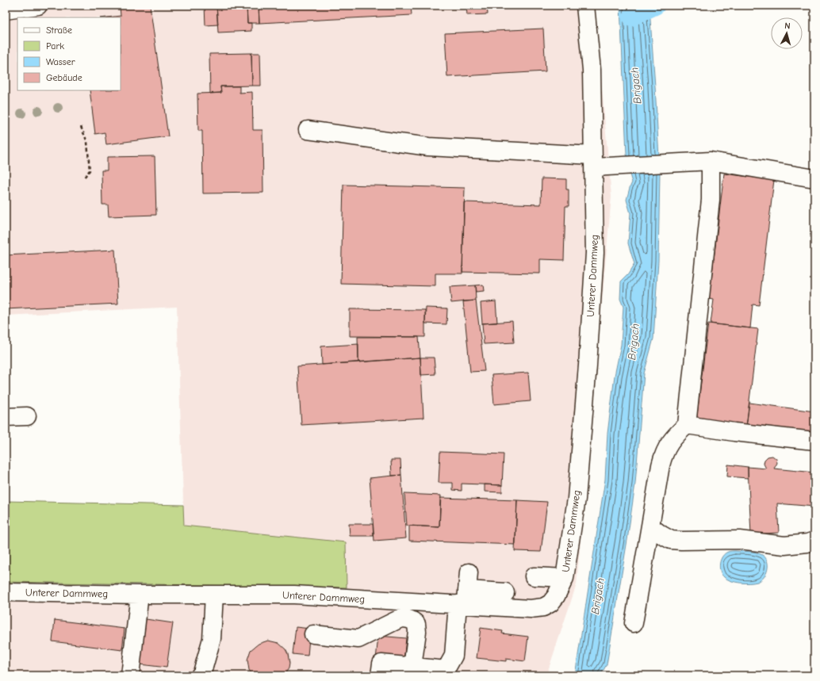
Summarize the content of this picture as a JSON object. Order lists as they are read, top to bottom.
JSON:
{
  "streets": {
    "street": ["Unterer Dammweg"]
  },
  "water": ["Brigach"],
  "legend": [
    "Straße",
    "Park",
    "Wasser",
    "Gebäude"
  ],
  "north": "top"
}
